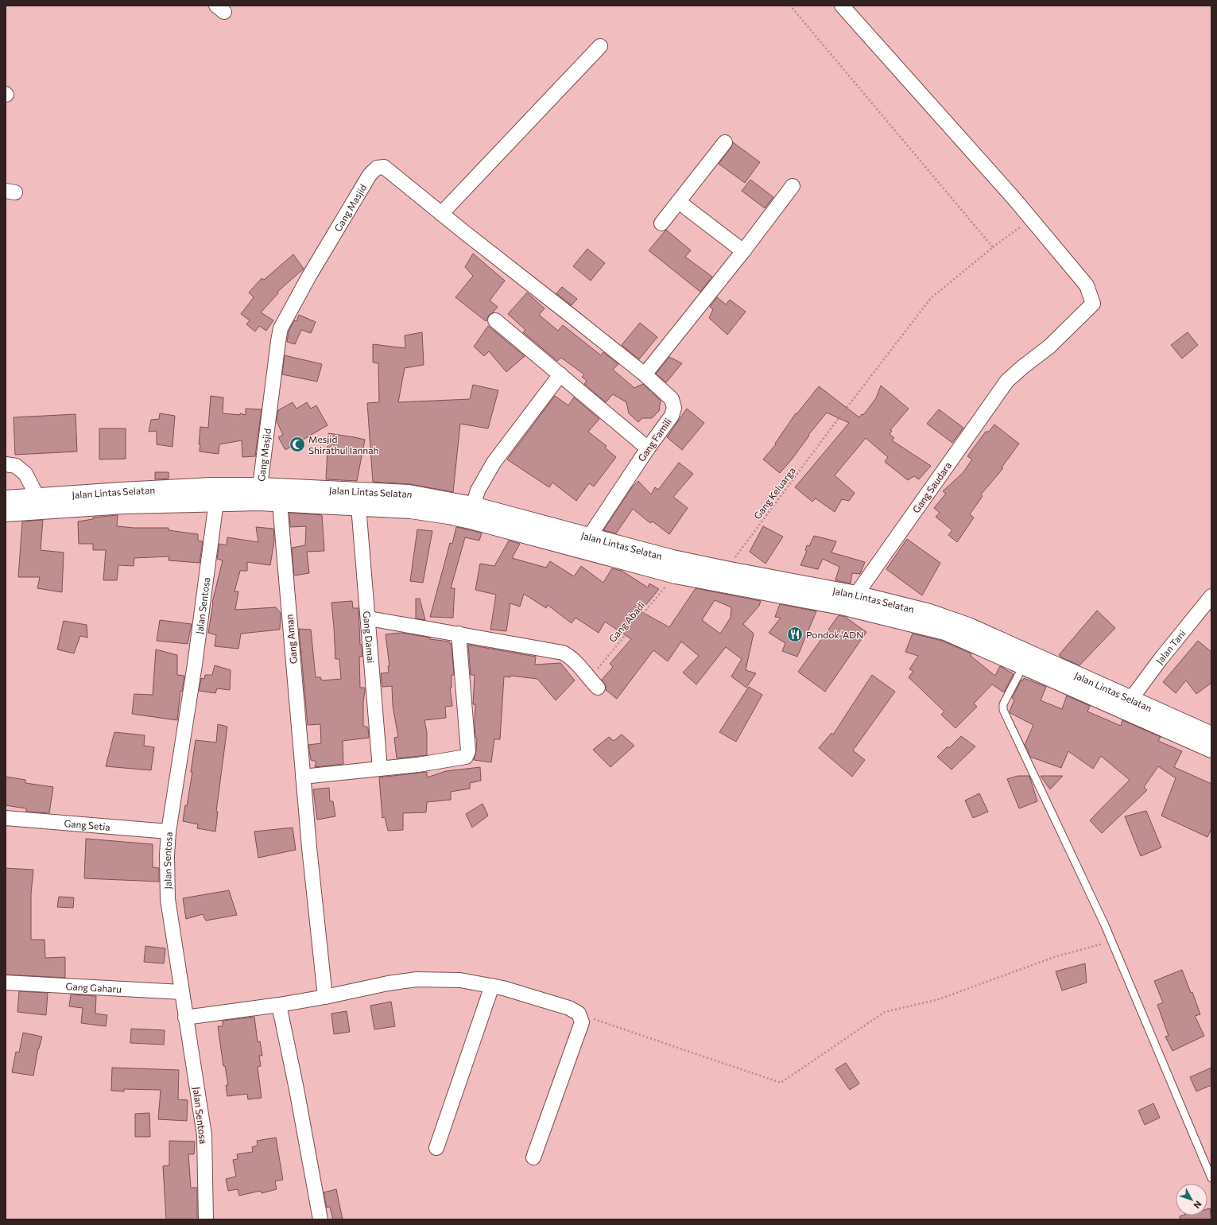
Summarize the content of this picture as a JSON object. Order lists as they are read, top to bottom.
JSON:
{
  "streets": {
    "highway": ["Jalan Lintas Selatan"],
    "street": [
      "Gang Masjid",
      "Gang Famili",
      "Gang Saudara",
      "Jalan Sentosa",
      "Gang Damai",
      "Gang Aman",
      "Jalan Tani",
      "Gang Setia",
      "Gang Gaharu"
    ],
    "path": ["Gang Keluarga", "Gang Abadi"]
  },
  "crossings": [
    ["Gang Masjid", "Gang Famili"],
    ["Gang Masjid", "Jalan Lintas Selatan"],
    ["Gang Famili", "Jalan Lintas Selatan"],
    ["Gang Saudara", "Jalan Lintas Selatan"],
    ["Gang Saudara", "Gang Keluarga"],
    ["Jalan Lintas Selatan", "Gang Keluarga"],
    ["Jalan Lintas Selatan", "Jalan Sentosa"],
    ["Jalan Lintas Selatan", "Gang Abadi"],
    ["Jalan Lintas Selatan", "Gang Damai"],
    ["Jalan Lintas Selatan", "Gang Aman"],
    ["Jalan Lintas Selatan", "Jalan Tani"],
    ["Jalan Sentosa", "Gang Setia"],
    ["Jalan Sentosa", "Gang Gaharu"]
  ],
  "places": {
    "mosque": ["Mesjid Shirathul Iannah"],
    "restaurant": ["Pondok 'ADN"]
  },
  "north": "bottom right"
}
